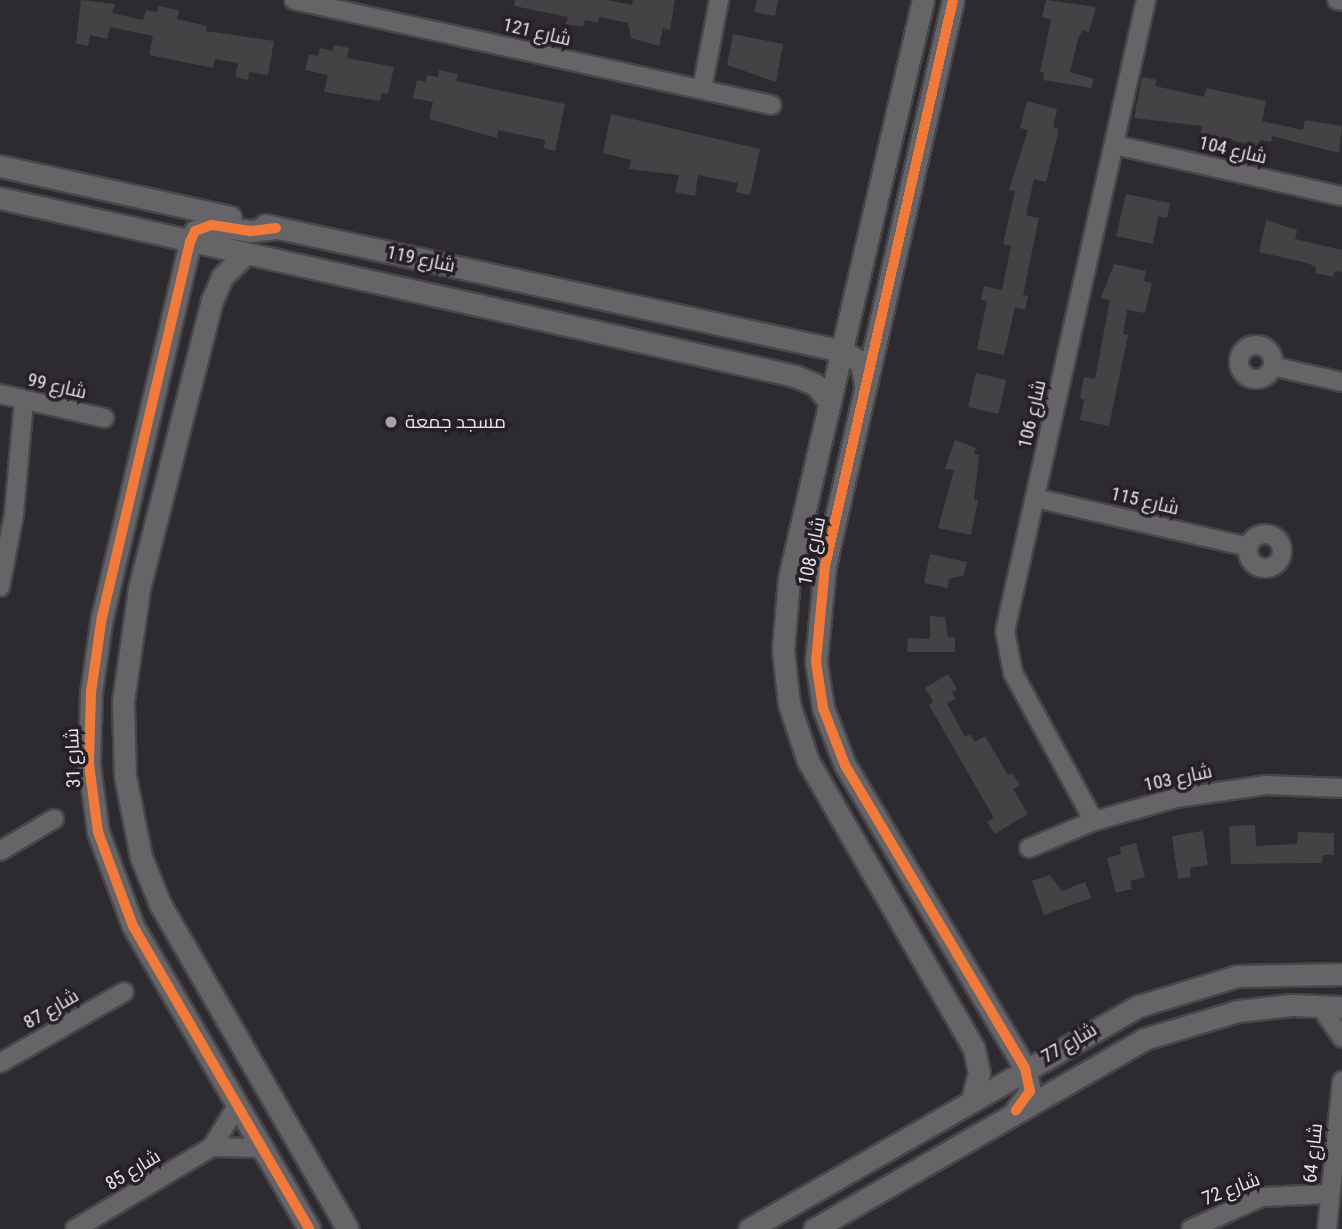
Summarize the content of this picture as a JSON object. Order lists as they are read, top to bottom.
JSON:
{
  "streets": {
    "street": [
      "شارع 121",
      "شارع 104",
      "شارع 119",
      "شارع 99",
      "شارع 106",
      "شارع 115",
      "شارع 108",
      "شارع 31",
      "شارع 103",
      "شارع 87",
      "شارع 77",
      "شارع 64",
      "شارع 85",
      "شارع 72"
    ]
  },
  "crossings": [
    ["شارع 104", "شارع 106"],
    ["شارع 119", "شارع 108"],
    ["شارع 119", "شارع 31"],
    ["شارع 106", "شارع 115"],
    ["شارع 106", "شارع 103"],
    ["شارع 108", "شارع 77"],
    ["شارع 31", "شارع 85"],
    ["شارع 64", "شارع 72"]
  ],
  "places": ["مسجد جمعة"]
}
